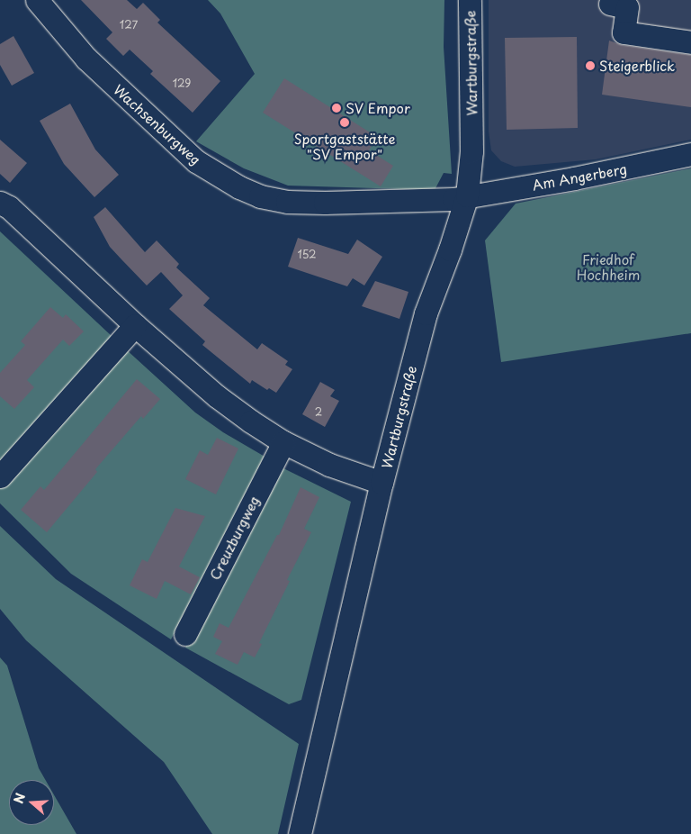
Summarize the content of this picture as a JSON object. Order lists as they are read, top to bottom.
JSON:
{
  "streets": {
    "street": [
      "Wartburgstraße",
      "Wachsenburgweg",
      "Am Angerberg",
      "Creuzburgweg"
    ]
  },
  "crossings": [
    ["Wartburgstraße", "Wachsenburgweg"],
    ["Wartburgstraße", "Am Angerberg"],
    ["Wachsenburgweg", "Am Angerberg"]
  ],
  "parks": ["Friedhof Hochheim"],
  "places": ["Steigerblick", "SV Empor", "Sportgaststätte \"SV Empor\""],
  "house_numbers": [
    "127",
    "129",
    "152",
    "2"
  ],
  "north": "left"
}
